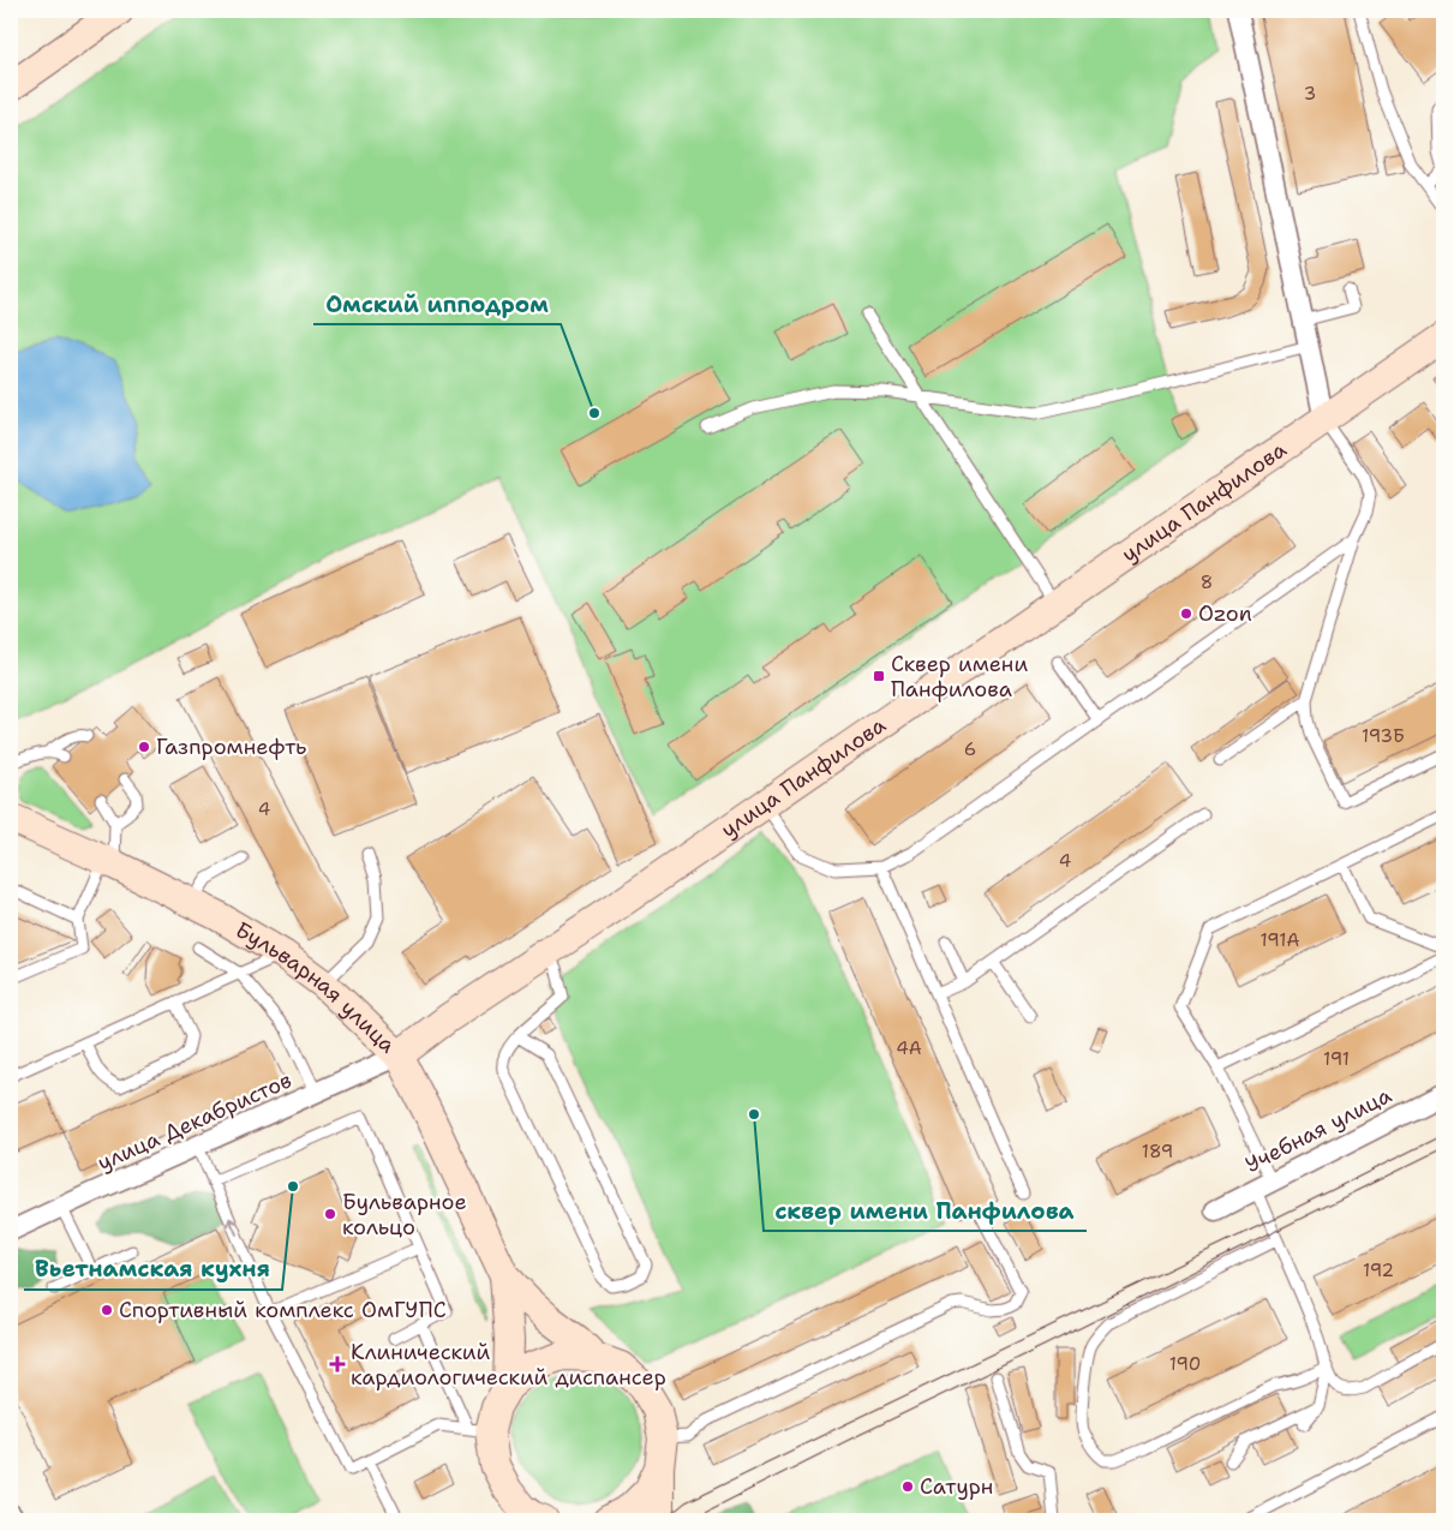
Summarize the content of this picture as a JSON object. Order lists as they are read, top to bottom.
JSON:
{
  "streets": {
    "main road": ["улица Панфилова", "Бульварная улица"],
    "street": ["улица Декабристов", "Учебная улица"]
  },
  "crossings": [
    ["улица Панфилова", "Бульварная улица"],
    ["улица Панфилова", "улица Декабристов"],
    ["Бульварная улица", "улица Декабристов"]
  ],
  "places": {
    "other": [
      "Омский ипподром",
      "Ozon",
      "Газпромнефть",
      "сквер имени Панфилова",
      "Вьетнамская кухня",
      "Бульварное кольцо",
      "Спортивный комплекс ОмГУПС",
      "Сатурн"
    ],
    "transit": ["Сквер имени Панфилова"],
    "health": ["Клинический кардиологический диспансер"]
  },
  "house_numbers": [
    "3",
    "8",
    "193Б",
    "6",
    "4",
    "4",
    "191А",
    "4А",
    "191",
    "189",
    "192",
    "190"
  ]
}
